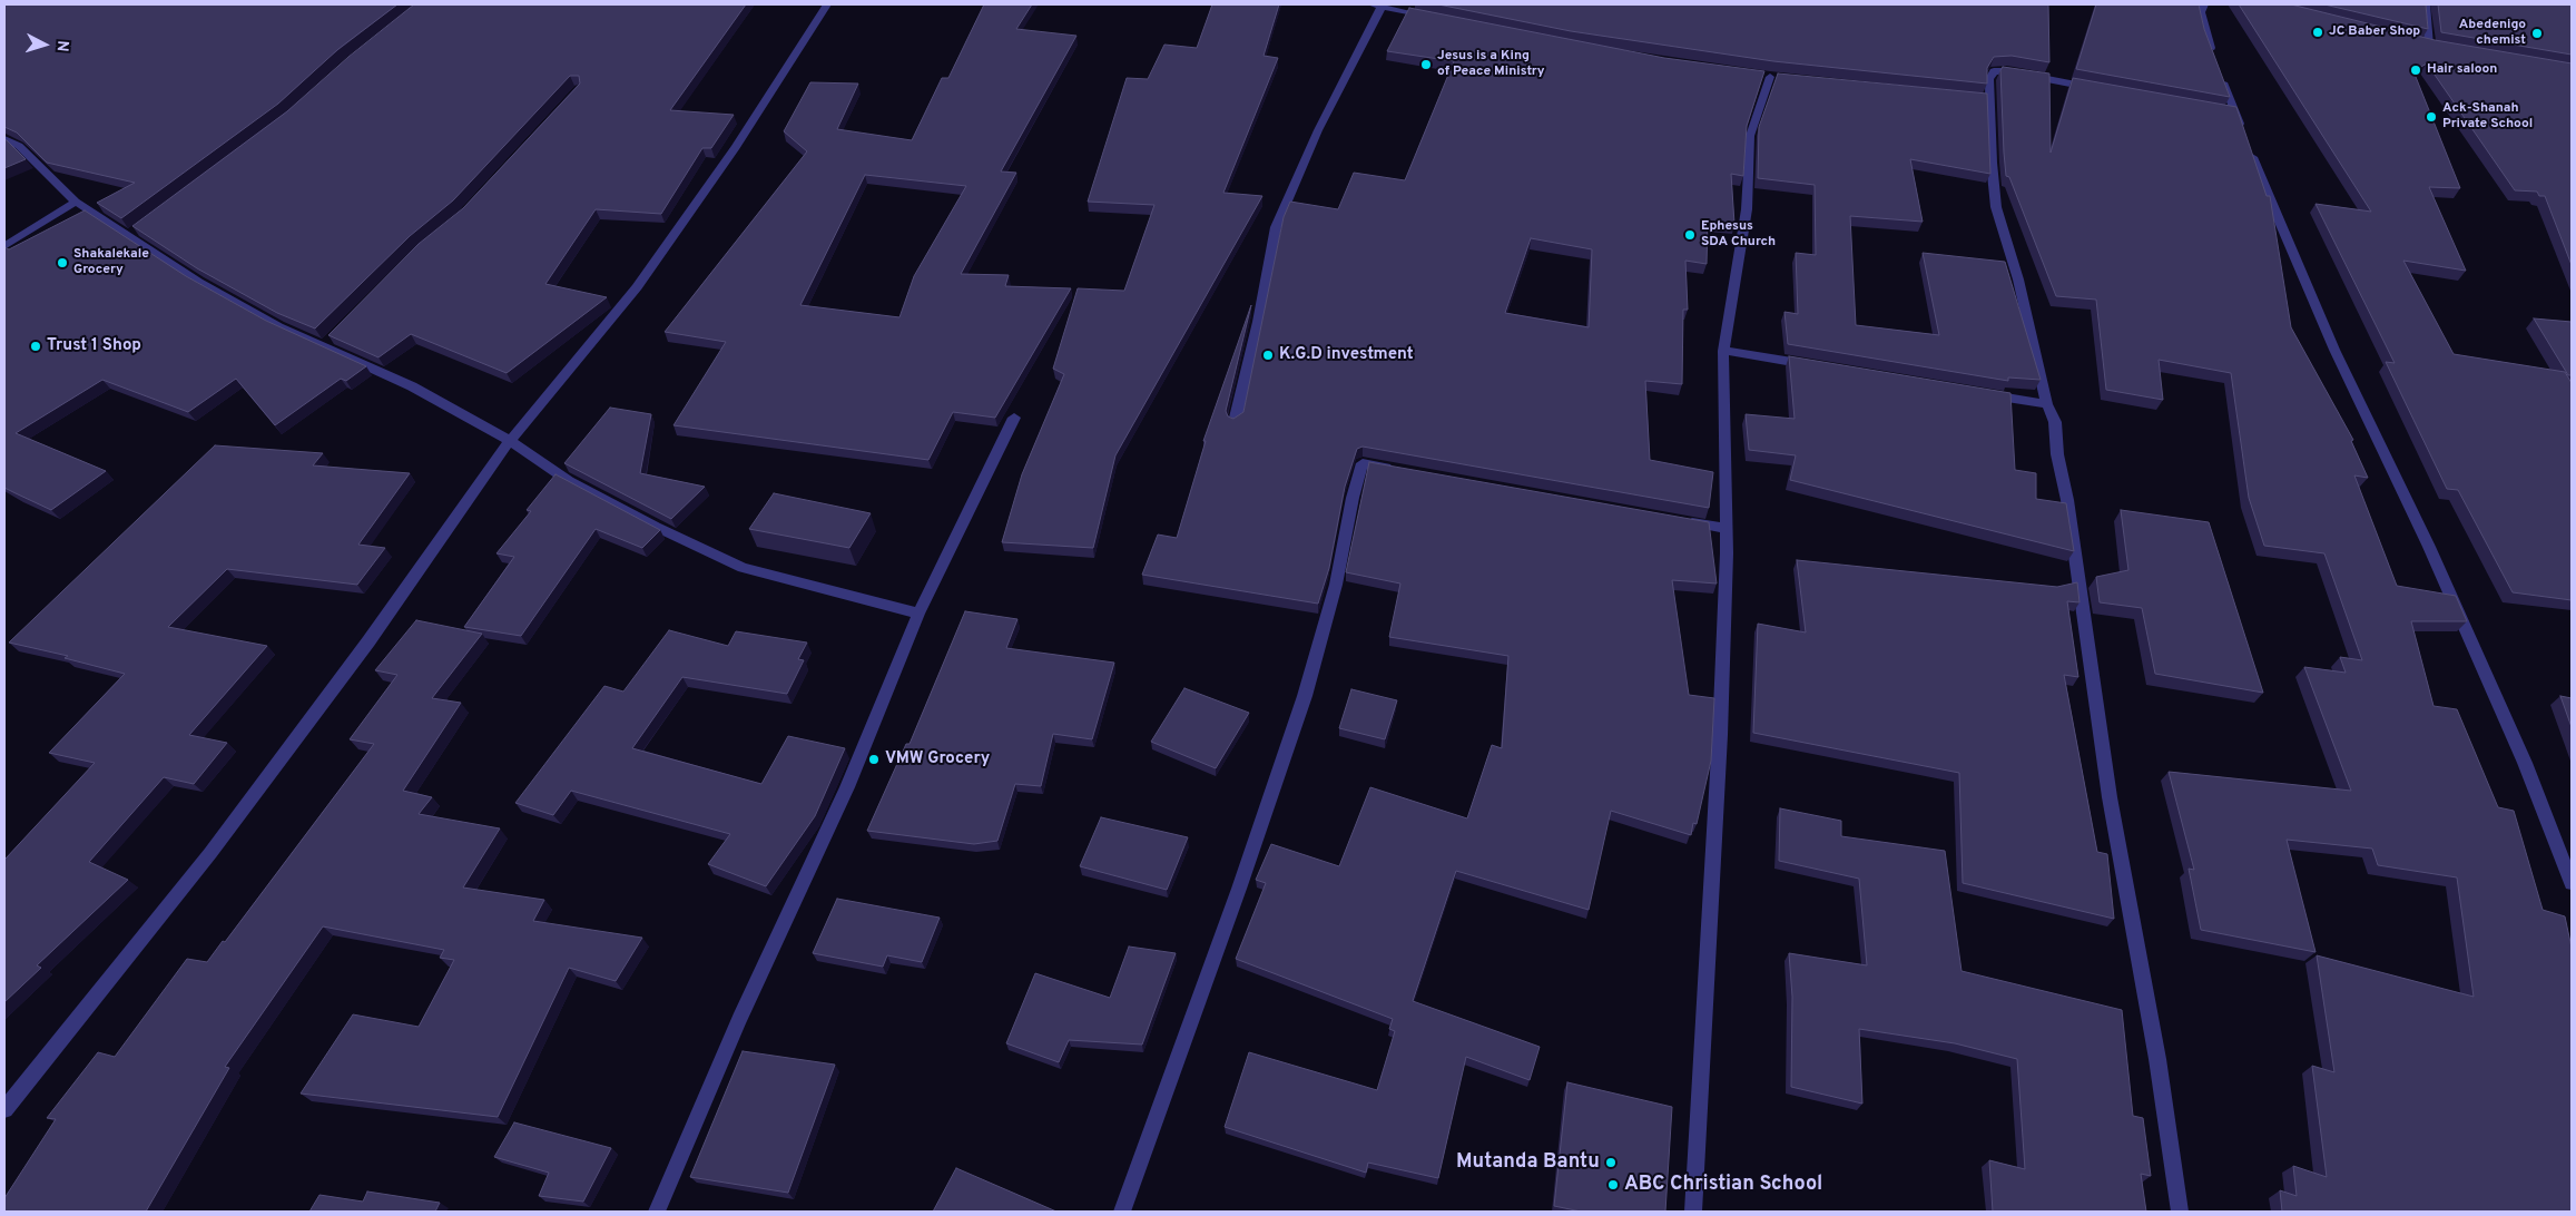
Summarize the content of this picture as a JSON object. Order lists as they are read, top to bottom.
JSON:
{
  "places": [
    "JC Baber Shop",
    "Abedenigo chemist",
    "Jesus is a King of Peace Ministry",
    "Hair saloon",
    "Ack-Shanah Private School",
    "Ephesus SDA Church",
    "Shakalekale Grocery",
    "Trust 1 Shop",
    "K.G.D investment",
    "VMW Grocery",
    "Mutanda Bantu",
    "ABC Christian School"
  ],
  "north": "right"
}
